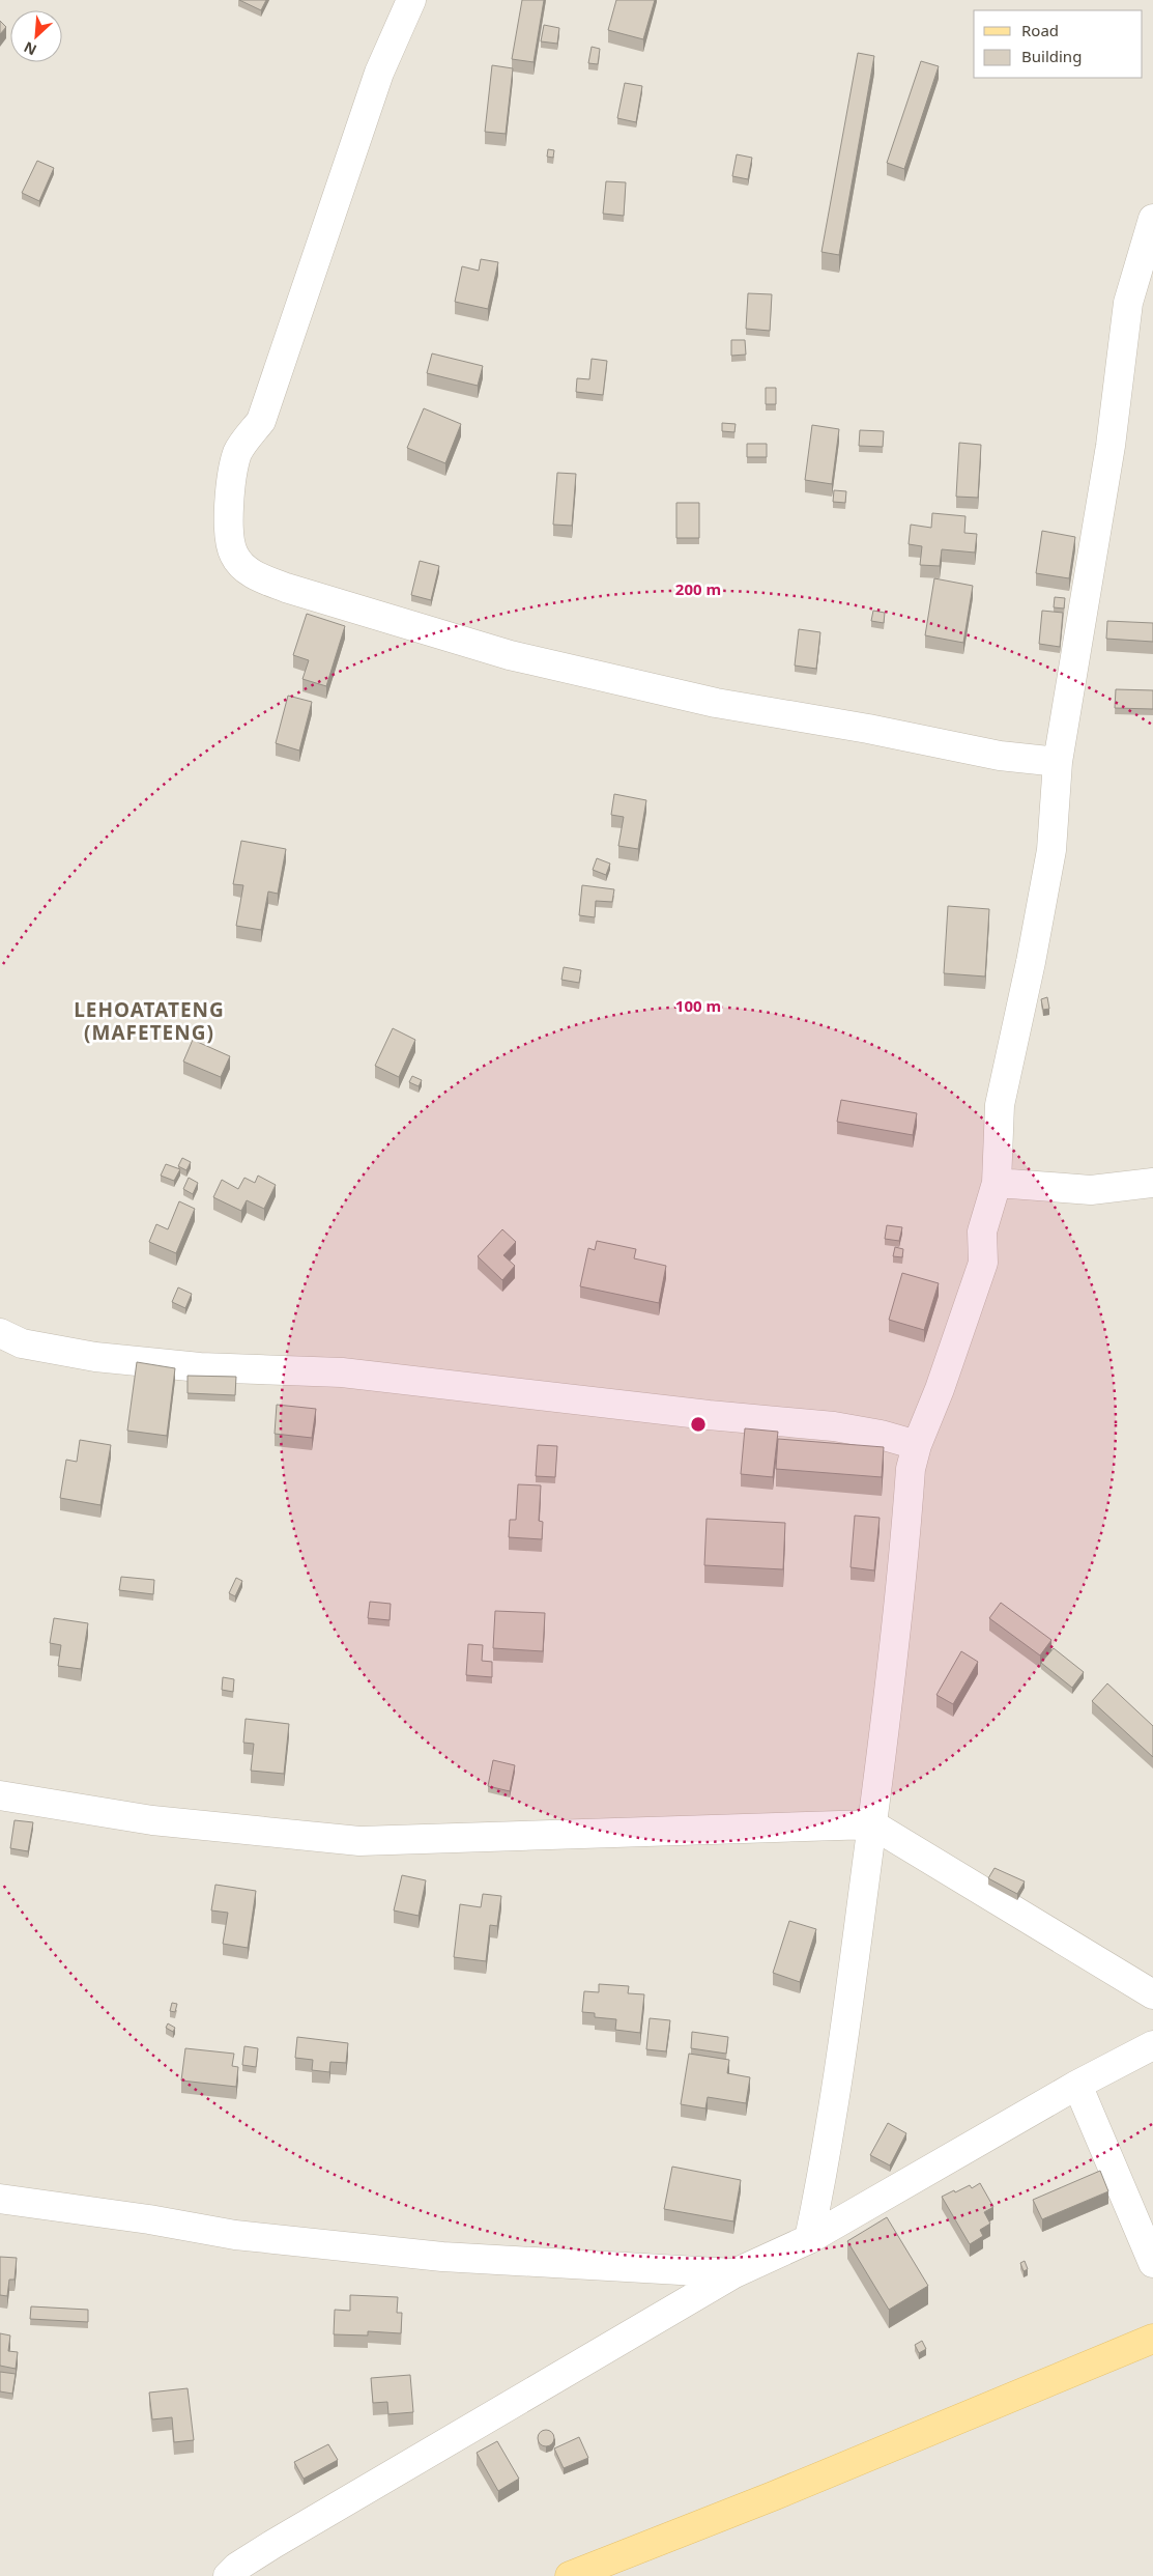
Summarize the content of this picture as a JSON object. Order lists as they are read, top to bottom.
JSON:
{
  "districts": ["LEHOATATENG (MAFETENG)"],
  "legend": ["Road", "Building"],
  "north": "bottom left",
  "rings": ["200 m", "100 m"]
}
